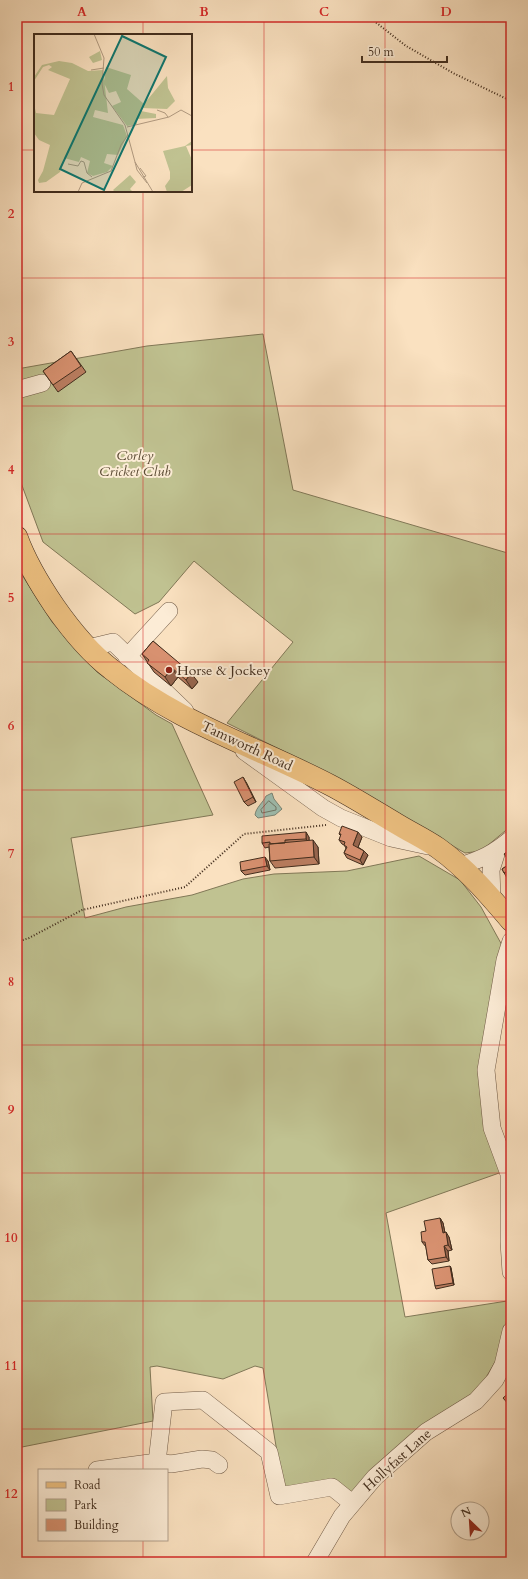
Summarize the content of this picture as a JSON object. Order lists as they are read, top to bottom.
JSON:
{
  "streets": {
    "main road": ["Tamworth Road"],
    "street": ["Hollyfast Lane"]
  },
  "parks": ["Corley Cricket Club"],
  "places": ["Horse & Jockey"],
  "legend": ["Road", "Park", "Building"],
  "scale_bar": "50 m",
  "north": "top left",
  "grid": {
    "columns": [
      "A",
      "B",
      "C",
      "D"
    ],
    "rows": [
      "1",
      "2",
      "3",
      "4",
      "5",
      "6",
      "7",
      "8",
      "9",
      "10",
      "11",
      "12"
    ]
  }
}
